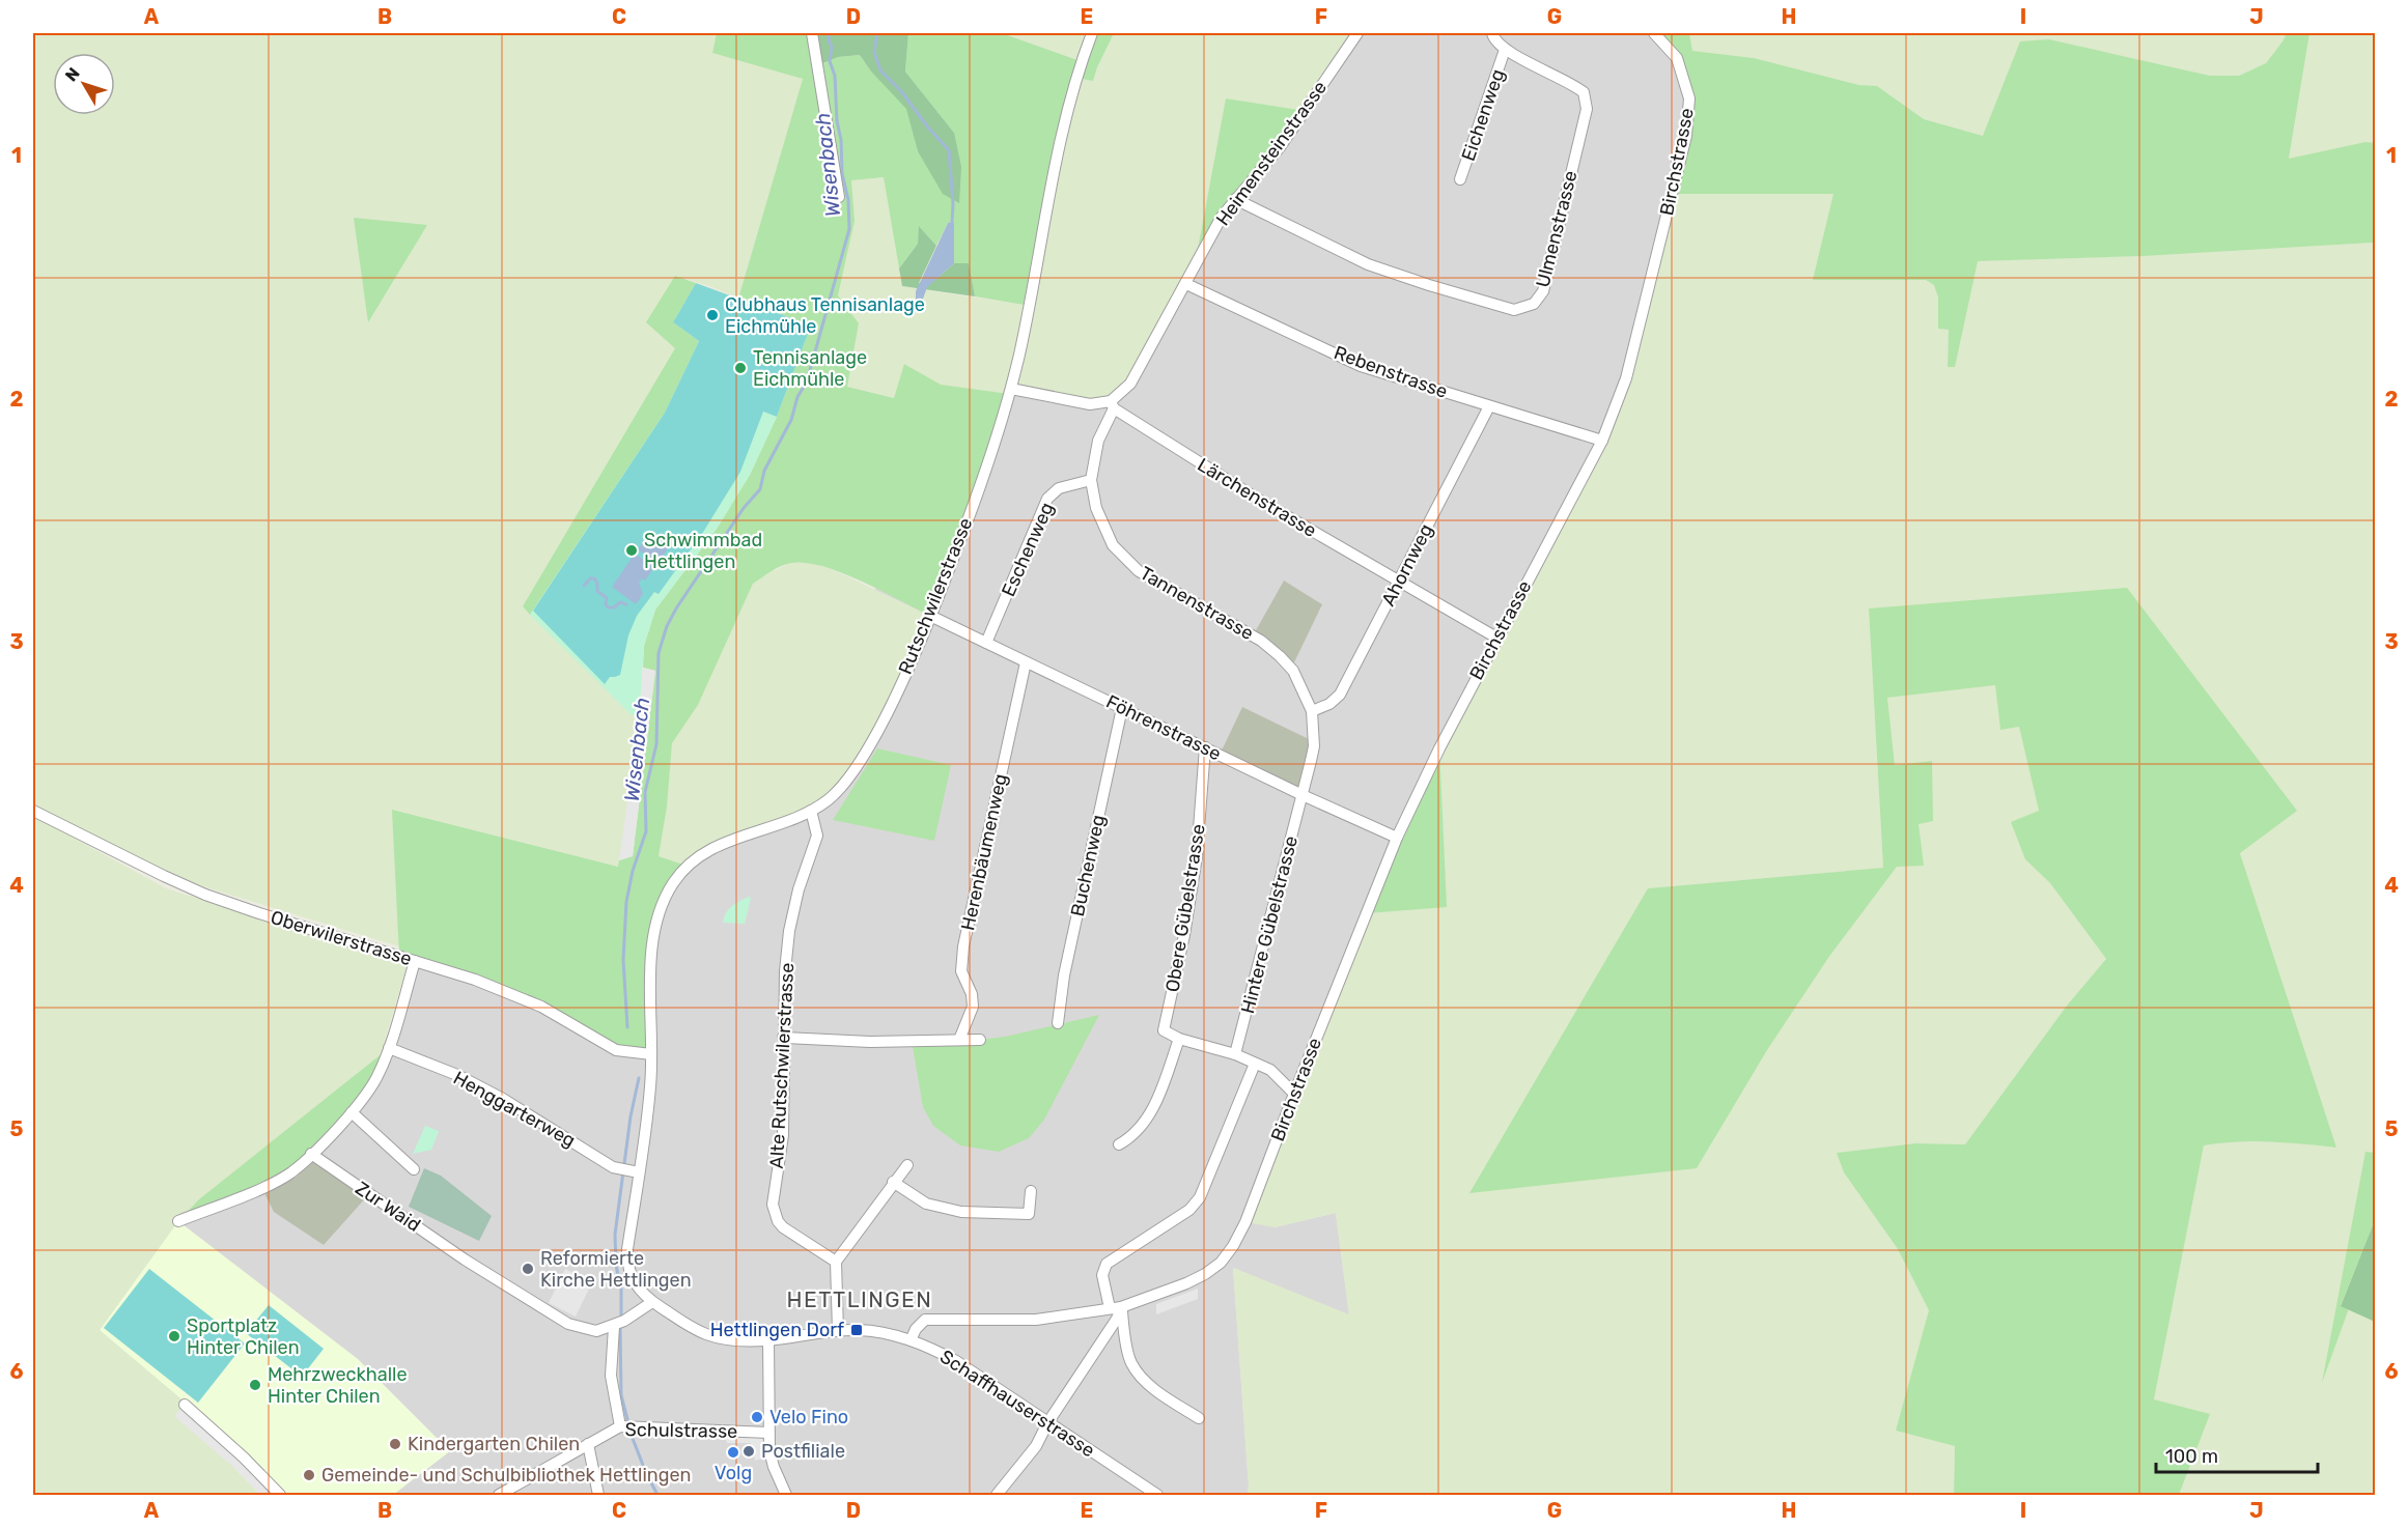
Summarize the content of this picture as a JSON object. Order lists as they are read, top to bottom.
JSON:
{
  "streets": {
    "street": [
      "Eichenweg",
      "Heimensteinstrasse",
      "Birchstrasse",
      "Ulmenstrasse",
      "Rebenstrasse",
      "Lärchenstrasse",
      "Eschenweg",
      "Ahornweg",
      "Rutschwilerstrasse",
      "Tannenstrasse",
      "Föhrenstrasse",
      "Herenbäumenweg",
      "Buchenweg",
      "Obere Gübelstrasse",
      "Hintere Gübelstrasse",
      "Oberwilerstrasse",
      "Alte Rutschwilerstrasse",
      "Henggarterweg",
      "Zur Waid",
      "Schaffhauserstrasse",
      "Schulstrasse"
    ]
  },
  "crossings": [
    ["Eichenweg", "Ulmenstrasse"],
    ["Heimensteinstrasse", "Ulmenstrasse"],
    ["Heimensteinstrasse", "Rebenstrasse"],
    ["Heimensteinstrasse", "Lärchenstrasse"],
    ["Heimensteinstrasse", "Tannenstrasse"],
    ["Birchstrasse", "Rebenstrasse"],
    ["Birchstrasse", "Lärchenstrasse"],
    ["Birchstrasse", "Föhrenstrasse"],
    ["Birchstrasse", "Schaffhauserstrasse"],
    ["Rebenstrasse", "Ahornweg"],
    ["Lärchenstrasse", "Ahornweg"],
    ["Lärchenstrasse", "Tannenstrasse"],
    ["Eschenweg", "Tannenstrasse"],
    ["Eschenweg", "Föhrenstrasse"],
    ["Ahornweg", "Tannenstrasse"],
    ["Rutschwilerstrasse", "Föhrenstrasse"],
    ["Rutschwilerstrasse", "Oberwilerstrasse"],
    ["Rutschwilerstrasse", "Alte Rutschwilerstrasse"],
    ["Rutschwilerstrasse", "Schaffhauserstrasse"],
    ["Tannenstrasse", "Föhrenstrasse"],
    ["Tannenstrasse", "Hintere Gübelstrasse"],
    ["Föhrenstrasse", "Herenbäumenweg"],
    ["Föhrenstrasse", "Buchenweg"],
    ["Föhrenstrasse", "Obere Gübelstrasse"],
    ["Föhrenstrasse", "Hintere Gübelstrasse"],
    ["Oberwilerstrasse", "Schaffhauserstrasse"],
    ["Henggarterweg", "Schaffhauserstrasse"]
  ],
  "districts": ["HETTLINGEN"],
  "water": ["Wisenbach"],
  "places": {
    "other": [
      "Clubhaus Tennisanlage Eichmühle",
      "Tennisanlage Eichmühle",
      "Schwimmbad Hettlingen",
      "Reformierte Kirche Hettlingen",
      "Sportplatz Hinter Chilen",
      "Mehrzweckhalle Hinter Chilen",
      "Velo Fino",
      "Kindergarten Chilen",
      "Postfiliale",
      "Volg",
      "Gemeinde- und Schulbibliothek Hettlingen"
    ],
    "transit": ["Hettlingen Dorf"]
  },
  "scale_bar": "100 m",
  "north": "top left",
  "grid": {
    "columns": [
      "A",
      "B",
      "C",
      "D",
      "E",
      "F",
      "G",
      "H",
      "I",
      "J"
    ],
    "rows": [
      "1",
      "2",
      "3",
      "4",
      "5",
      "6"
    ]
  }
}
